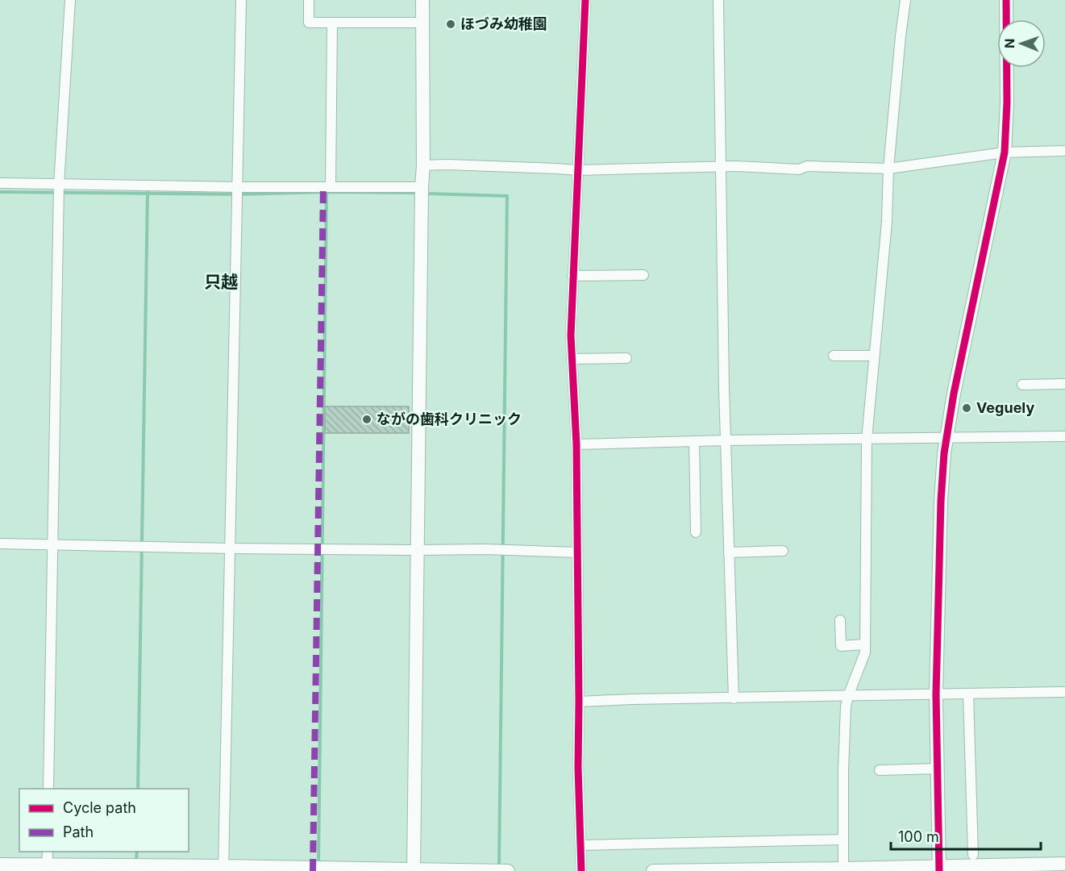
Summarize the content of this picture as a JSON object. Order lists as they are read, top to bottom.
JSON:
{
  "districts": ["只越"],
  "places": ["ほづみ幼稚園", "Veguely", "ながの歯科クリニック"],
  "legend": ["Cycle path", "Path"],
  "scale_bar": "100 m",
  "north": "left"
}
